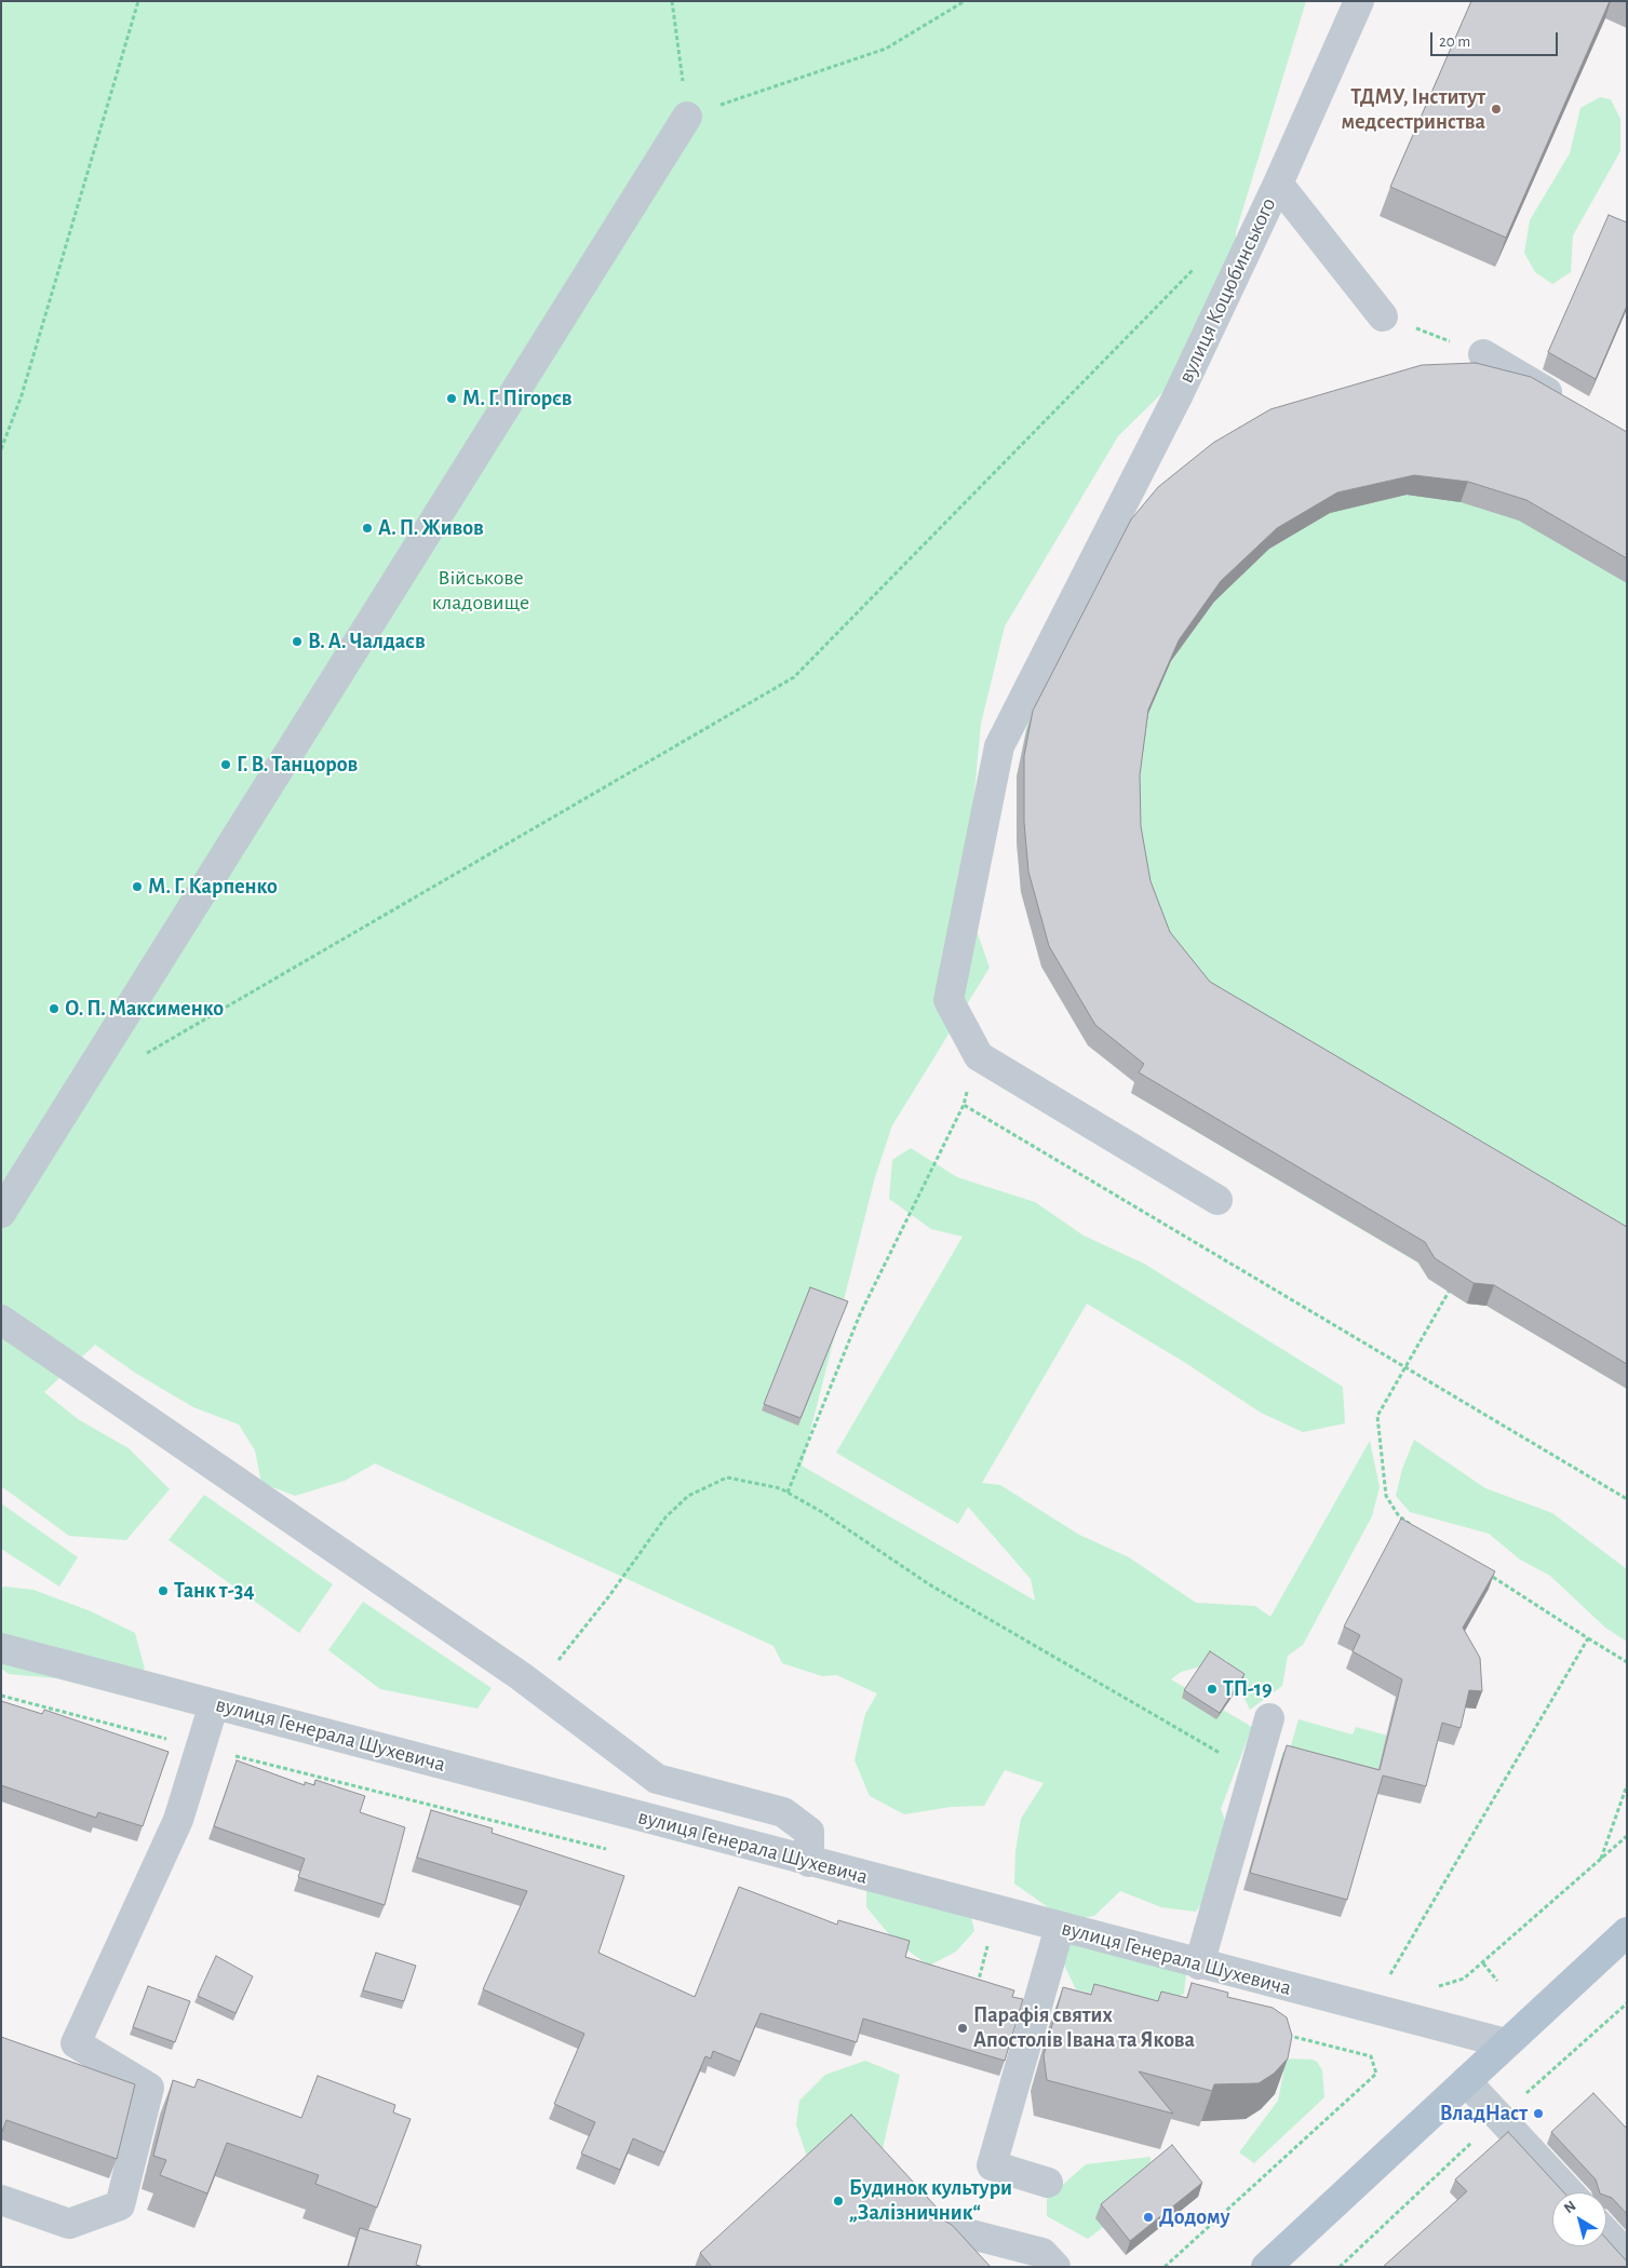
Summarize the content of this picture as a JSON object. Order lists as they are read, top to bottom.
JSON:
{
  "streets": {
    "street": ["вулиця Коцюбинського", "вулиця Генерала Шухевича"]
  },
  "parks": ["Військове кладовище"],
  "places": [
    "ТДМУ, Iнститут медсестринства",
    "М. Г. Пігорєв",
    "А. П. Живов",
    "В. А. Чалдаєв",
    "Г. В. Танцоров",
    "М. Г. Карпенко",
    "О. П. Максименко",
    "Танк т-34",
    "ТП-19",
    "Парафія святих Апостолів Івана та Якова",
    "ВладНаст",
    "Будинок культури „Залізничник“",
    "Додому"
  ],
  "scale_bar": "20 m",
  "north": "top left"
}
